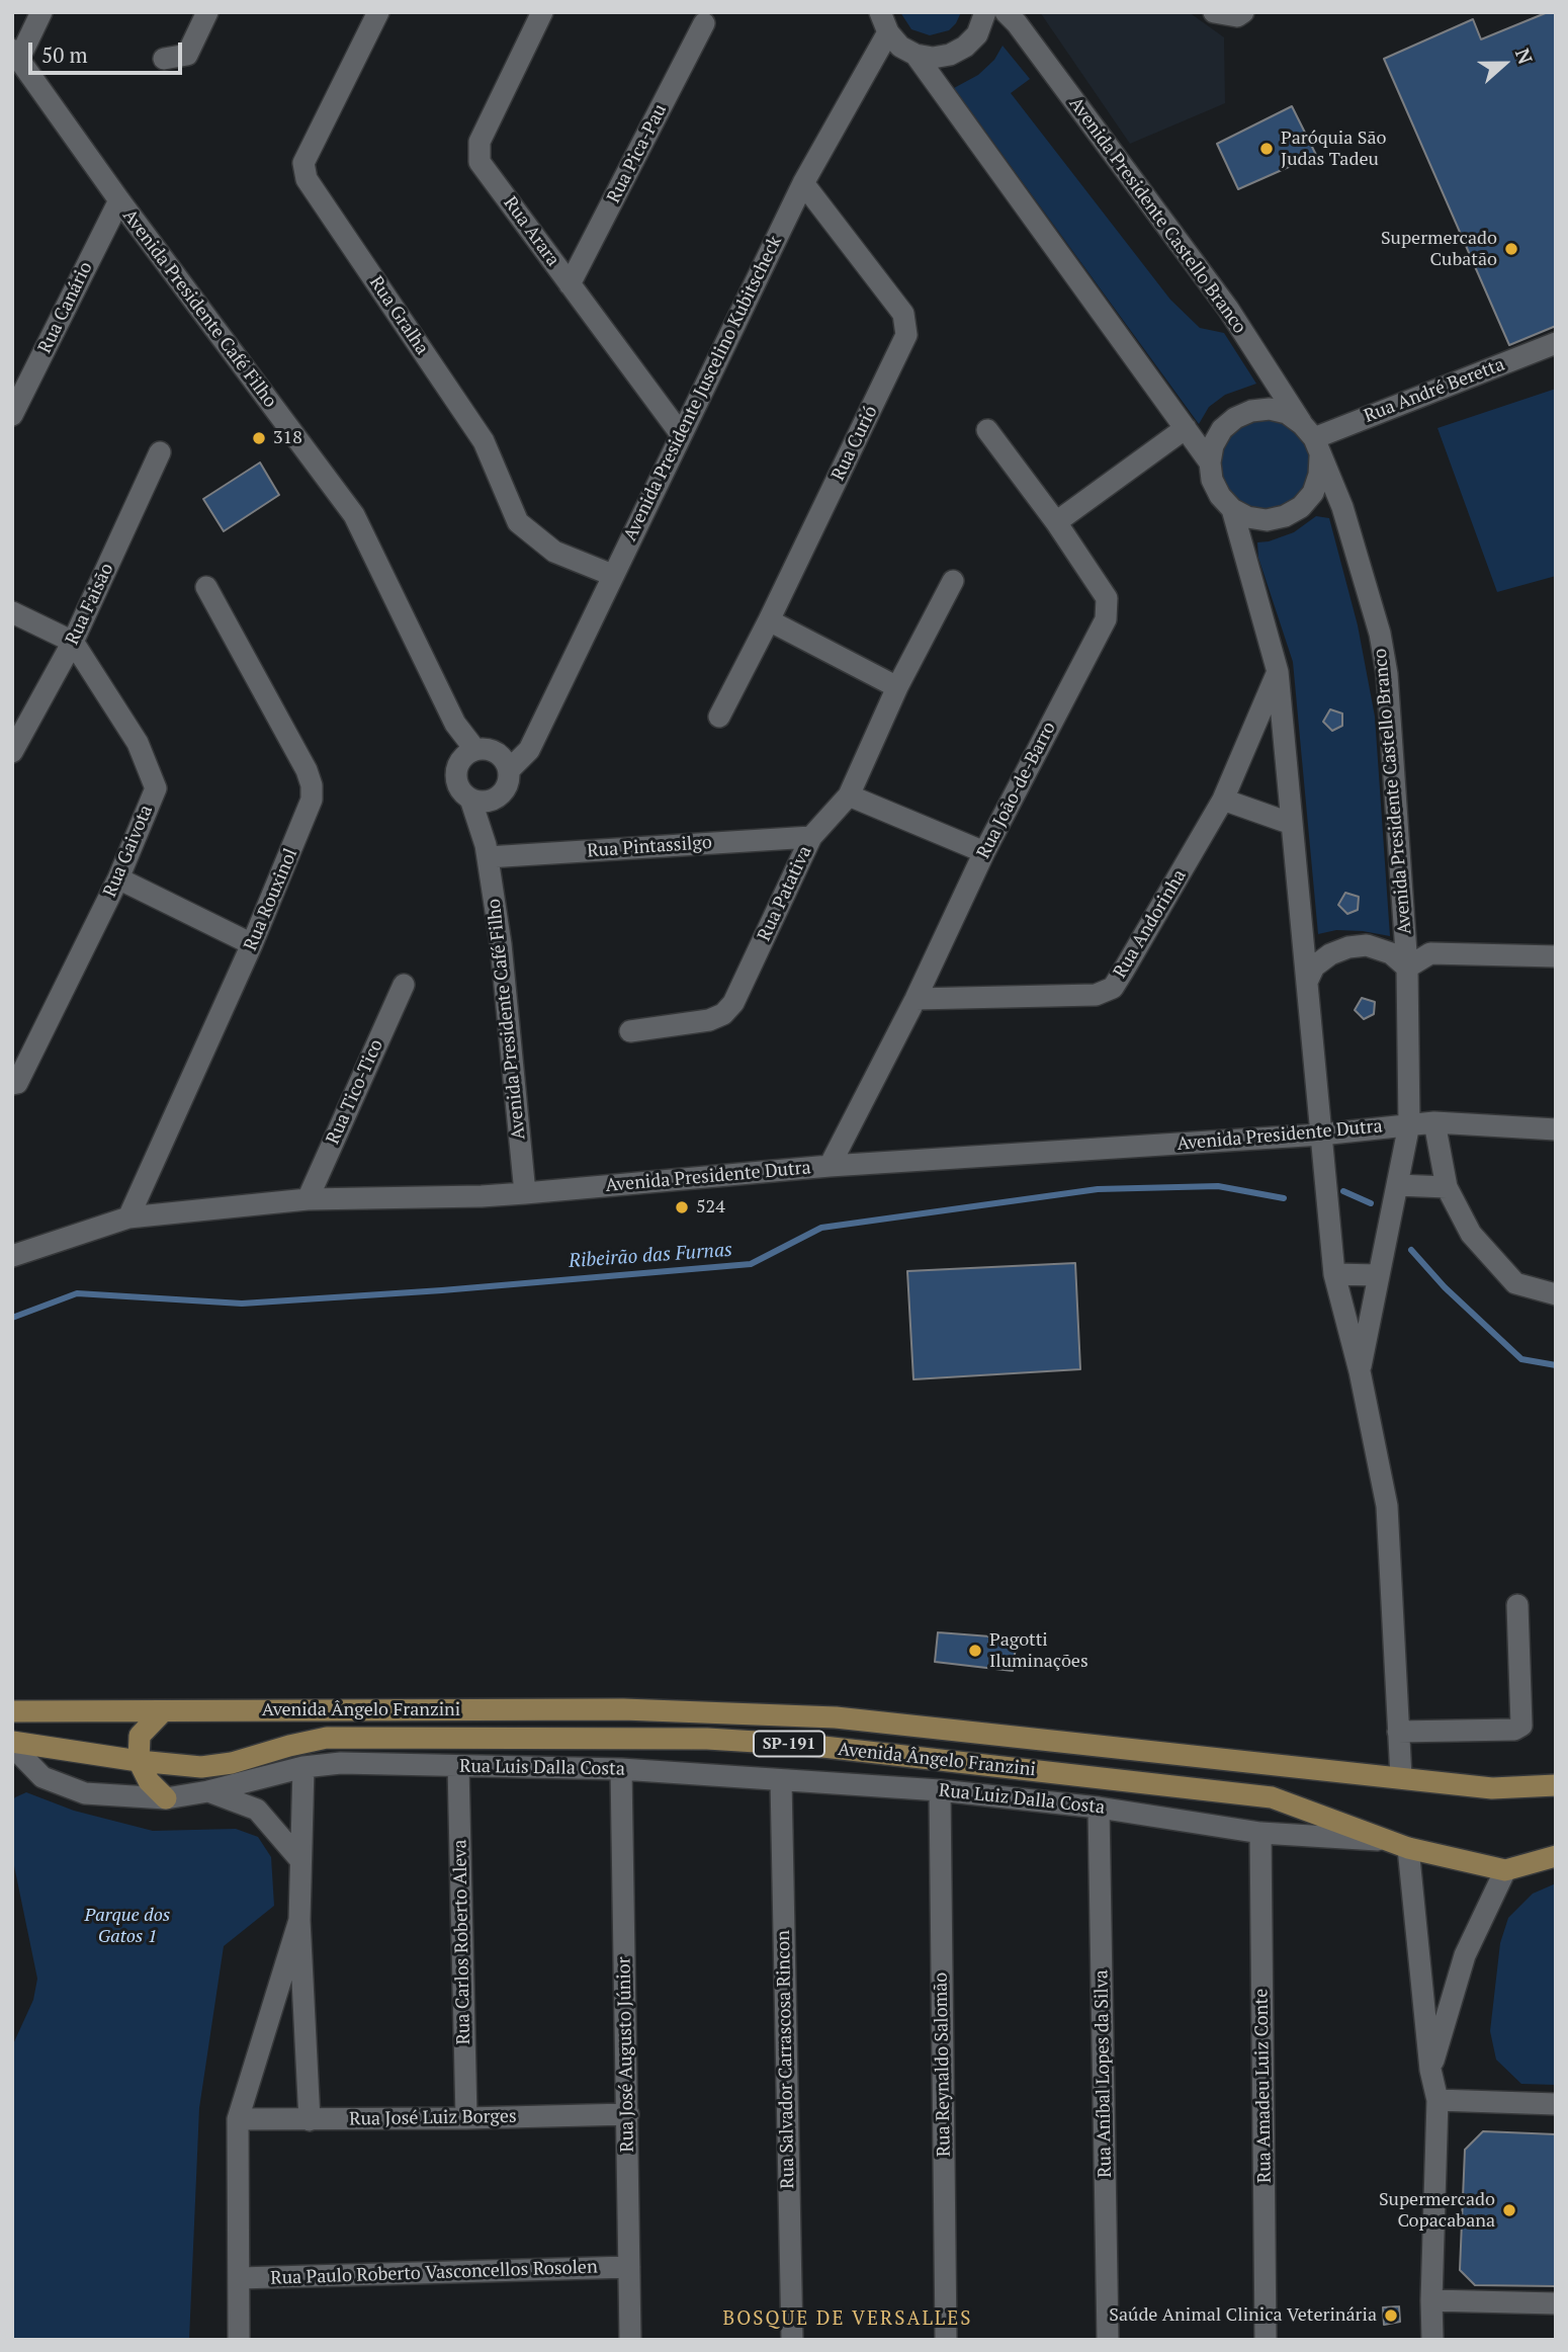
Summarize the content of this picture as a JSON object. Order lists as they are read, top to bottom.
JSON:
{
  "streets": {
    "main road": ["Avenida Ângelo Franzini", "SP-191"],
    "street": [
      "Rua Pica-Pau",
      "Avenida Presidente Castello Branco",
      "Rua Arara",
      "Rua Canário",
      "Avenida Presidente Café Filho",
      "Rua Gralha",
      "Avenida Presidente Juscelino Kubitscheck",
      "Rua André Beretta",
      "Rua Curió",
      "Rua Faisão",
      "Rua João-de-Barro",
      "Rua Pintassilgo",
      "Rua Gaivota",
      "Rua Patativa",
      "Rua Rouxinol",
      "Rua Andorinha",
      "Rua Tico-Tico",
      "Avenida Presidente Dutra",
      "Rua Luis Dalla Costa",
      "Rua Luiz Dalla Costa",
      "Rua Carlos Roberto Aleva",
      "Rua José Augusto Júnior",
      "Rua Salvador Carrascosa Rincon",
      "Rua Reynaldo Salomão",
      "Rua Aníbal Lopes da Silva",
      "Rua Amadeu Luiz Conte",
      "Rua José Luiz Borges",
      "Rua Paulo Roberto Vasconcellos Rosolen"
    ]
  },
  "crossings": [
    ["Rua Pica-Pau", "Rua Arara"],
    ["Avenida Presidente Castello Branco", "Rua André Beretta"],
    ["Avenida Presidente Castello Branco", "Avenida Presidente Dutra"],
    ["Rua Arara", "Avenida Presidente Juscelino Kubitscheck"],
    ["Rua Canário", "Avenida Presidente Café Filho"],
    ["Avenida Presidente Café Filho", "Avenida Presidente Juscelino Kubitscheck"],
    ["Avenida Presidente Café Filho", "Rua Pintassilgo"],
    ["Avenida Presidente Café Filho", "Avenida Presidente Dutra"],
    ["Rua Gralha", "Avenida Presidente Juscelino Kubitscheck"],
    ["Avenida Presidente Juscelino Kubitscheck", "Rua Curió"],
    ["Rua Faisão", "Rua Gaivota"],
    ["Rua João-de-Barro", "Rua Andorinha"],
    ["Rua João-de-Barro", "Avenida Presidente Dutra"],
    ["Rua Pintassilgo", "Rua Patativa"],
    ["Rua Rouxinol", "Avenida Presidente Dutra"],
    ["Rua Tico-Tico", "Avenida Presidente Dutra"],
    ["Avenida Ângelo Franzini", "Rua Luis Dalla Costa"],
    ["Avenida Ângelo Franzini", "Rua Luiz Dalla Costa"],
    ["Rua Luis Dalla Costa", "Rua Luiz Dalla Costa"],
    ["Rua Luis Dalla Costa", "Rua Carlos Roberto Aleva"],
    ["Rua Luis Dalla Costa", "Rua José Augusto Júnior"],
    ["Rua Luis Dalla Costa", "Rua Salvador Carrascosa Rincon"],
    ["Rua Luiz Dalla Costa", "Rua Salvador Carrascosa Rincon"],
    ["Rua Luiz Dalla Costa", "Rua Reynaldo Salomão"],
    ["Rua Luiz Dalla Costa", "Rua Aníbal Lopes da Silva"],
    ["Rua Luiz Dalla Costa", "Rua Amadeu Luiz Conte"],
    ["Rua Carlos Roberto Aleva", "Rua José Luiz Borges"],
    ["Rua José Augusto Júnior", "Rua José Luiz Borges"],
    ["Rua José Augusto Júnior", "Rua Paulo Roberto Vasconcellos Rosolen"]
  ],
  "districts": ["BOSQUE DE VERSALLES"],
  "water": ["Ribeirão das Furnas"],
  "parks": ["Parque dos Gatos 1"],
  "places": [
    "Paróquia São Judas Tadeu",
    "Supermercado Cubatão",
    "318",
    "524",
    "Pagotti Iluminações",
    "Supermercado Copacabana",
    "Saúde Animal Clinica Veterinária"
  ],
  "scale_bar": "50 m",
  "north": "right"
}
